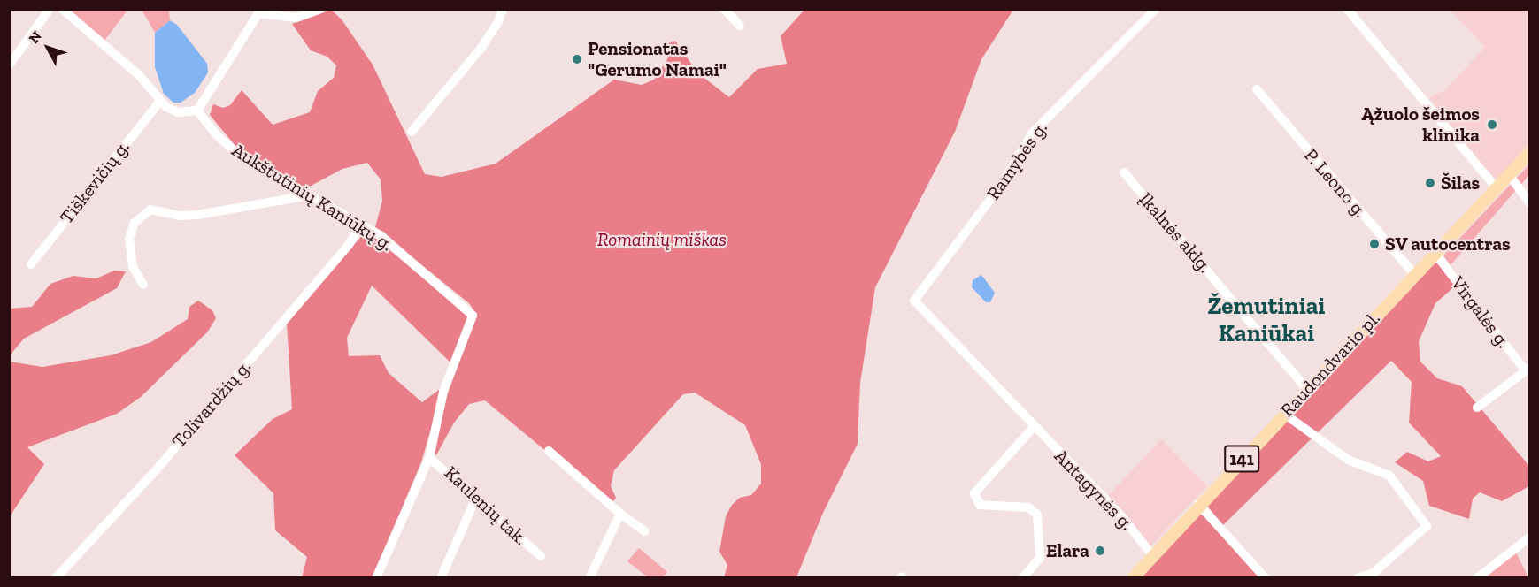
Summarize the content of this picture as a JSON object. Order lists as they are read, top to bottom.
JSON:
{
  "streets": {
    "main road": ["Raudondvario pl.", "141"],
    "street": [
      "Ramybės g.",
      "Tiškevičių g.",
      "P. Leono g.",
      "Aukštutinių Kaniūkų g.",
      "Įkalnės aklg.",
      "Virgalės g.",
      "Tolivardžių g.",
      "Antagynės g.",
      "Kaulenių tak."
    ]
  },
  "crossings": [
    ["Ramybės g.", "Antagynės g."],
    ["P. Leono g.", "Raudondvario pl."],
    ["Aukštutinių Kaniūkų g.", "Tolivardžių g."],
    ["Aukštutinių Kaniūkų g.", "Kaulenių tak."],
    ["Įkalnės aklg.", "Raudondvario pl."],
    ["Virgalės g.", "Raudondvario pl."],
    ["Raudondvario pl.", "Antagynės g."]
  ],
  "districts": ["Žemutiniai Kaniūkai"],
  "parks": ["Romainių miškas"],
  "places": [
    "Pensionatas \"Gerumo Namai\"",
    "Ąžuolo šeimos klinika",
    "Šilas",
    "SV autocentras",
    "Elara"
  ],
  "north": "top left"
}
